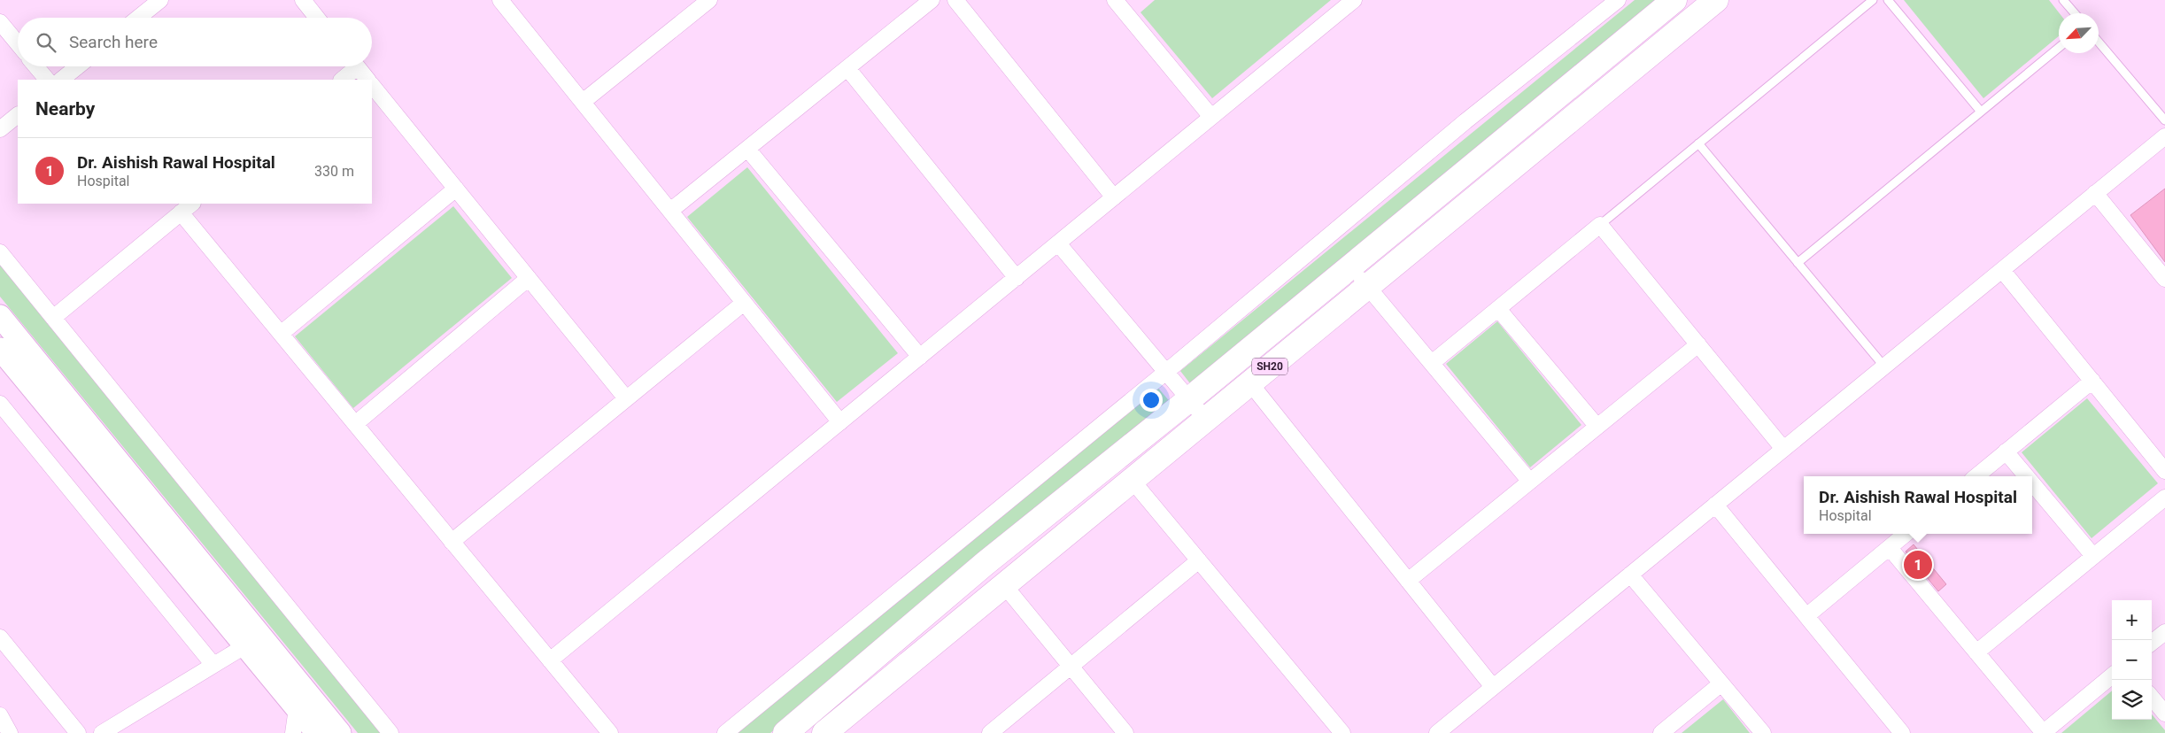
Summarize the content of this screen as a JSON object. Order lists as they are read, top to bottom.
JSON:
{
  "streets": {
    "main road": ["SH20"]
  },
  "north": "bottom left",
  "page": {
    "search": "Search here",
    "heading": "Nearby",
    "list": [
      {
        "mark": "1",
        "name": "Dr. Aishish Rawal Hospital",
        "note": "Hospital",
        "value": "330 m"
      }
    ],
    "popup": ["Dr. Aishish Rawal Hospital", "Hospital"],
    "pins": "1",
    "map_buttons": ["+", "−"]
  }
}
